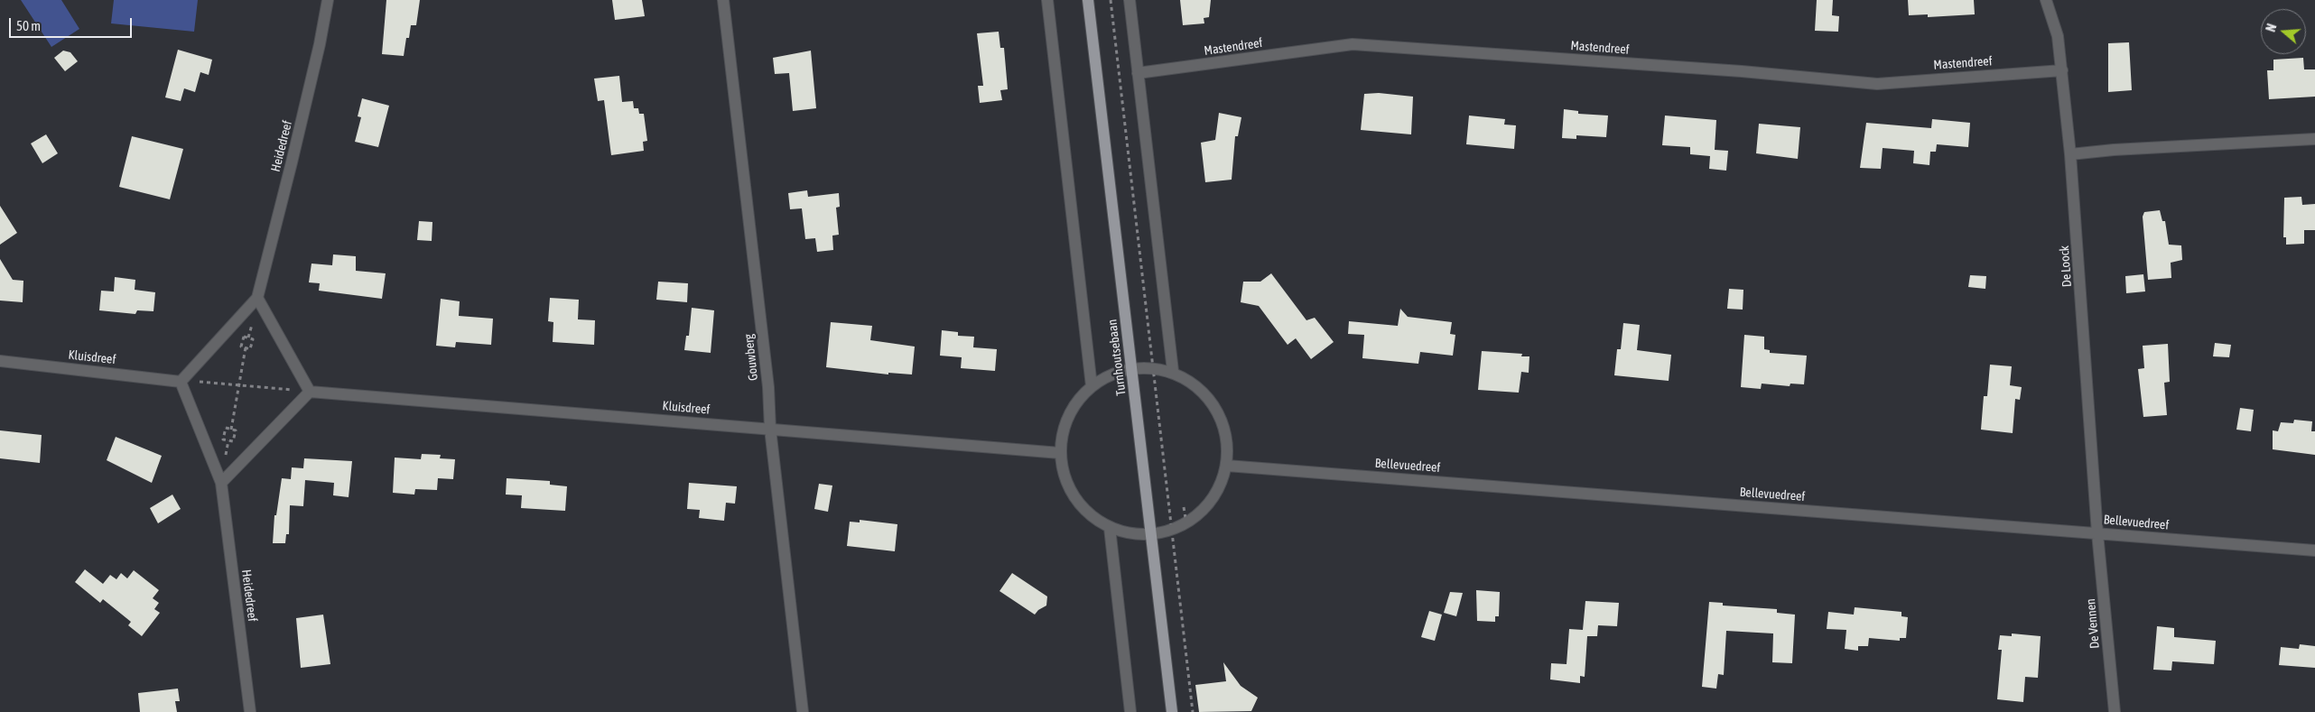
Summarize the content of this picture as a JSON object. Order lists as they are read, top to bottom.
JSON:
{
  "streets": {
    "main road": ["Turnhoutsebaan"],
    "street": [
      "Mastendreef",
      "Heidedreef",
      "De Loock",
      "Kluisdreef",
      "Gouwberg",
      "Bellevuedreef",
      "De Vennen"
    ]
  },
  "crossings": [
    ["Mastendreef", "De Loock"],
    ["Heidedreef", "Kluisdreef"],
    ["De Loock", "Bellevuedreef"],
    ["De Loock", "De Vennen"],
    ["Kluisdreef", "Gouwberg"],
    ["Bellevuedreef", "De Vennen"]
  ],
  "scale_bar": "50 m",
  "north": "left"
}
